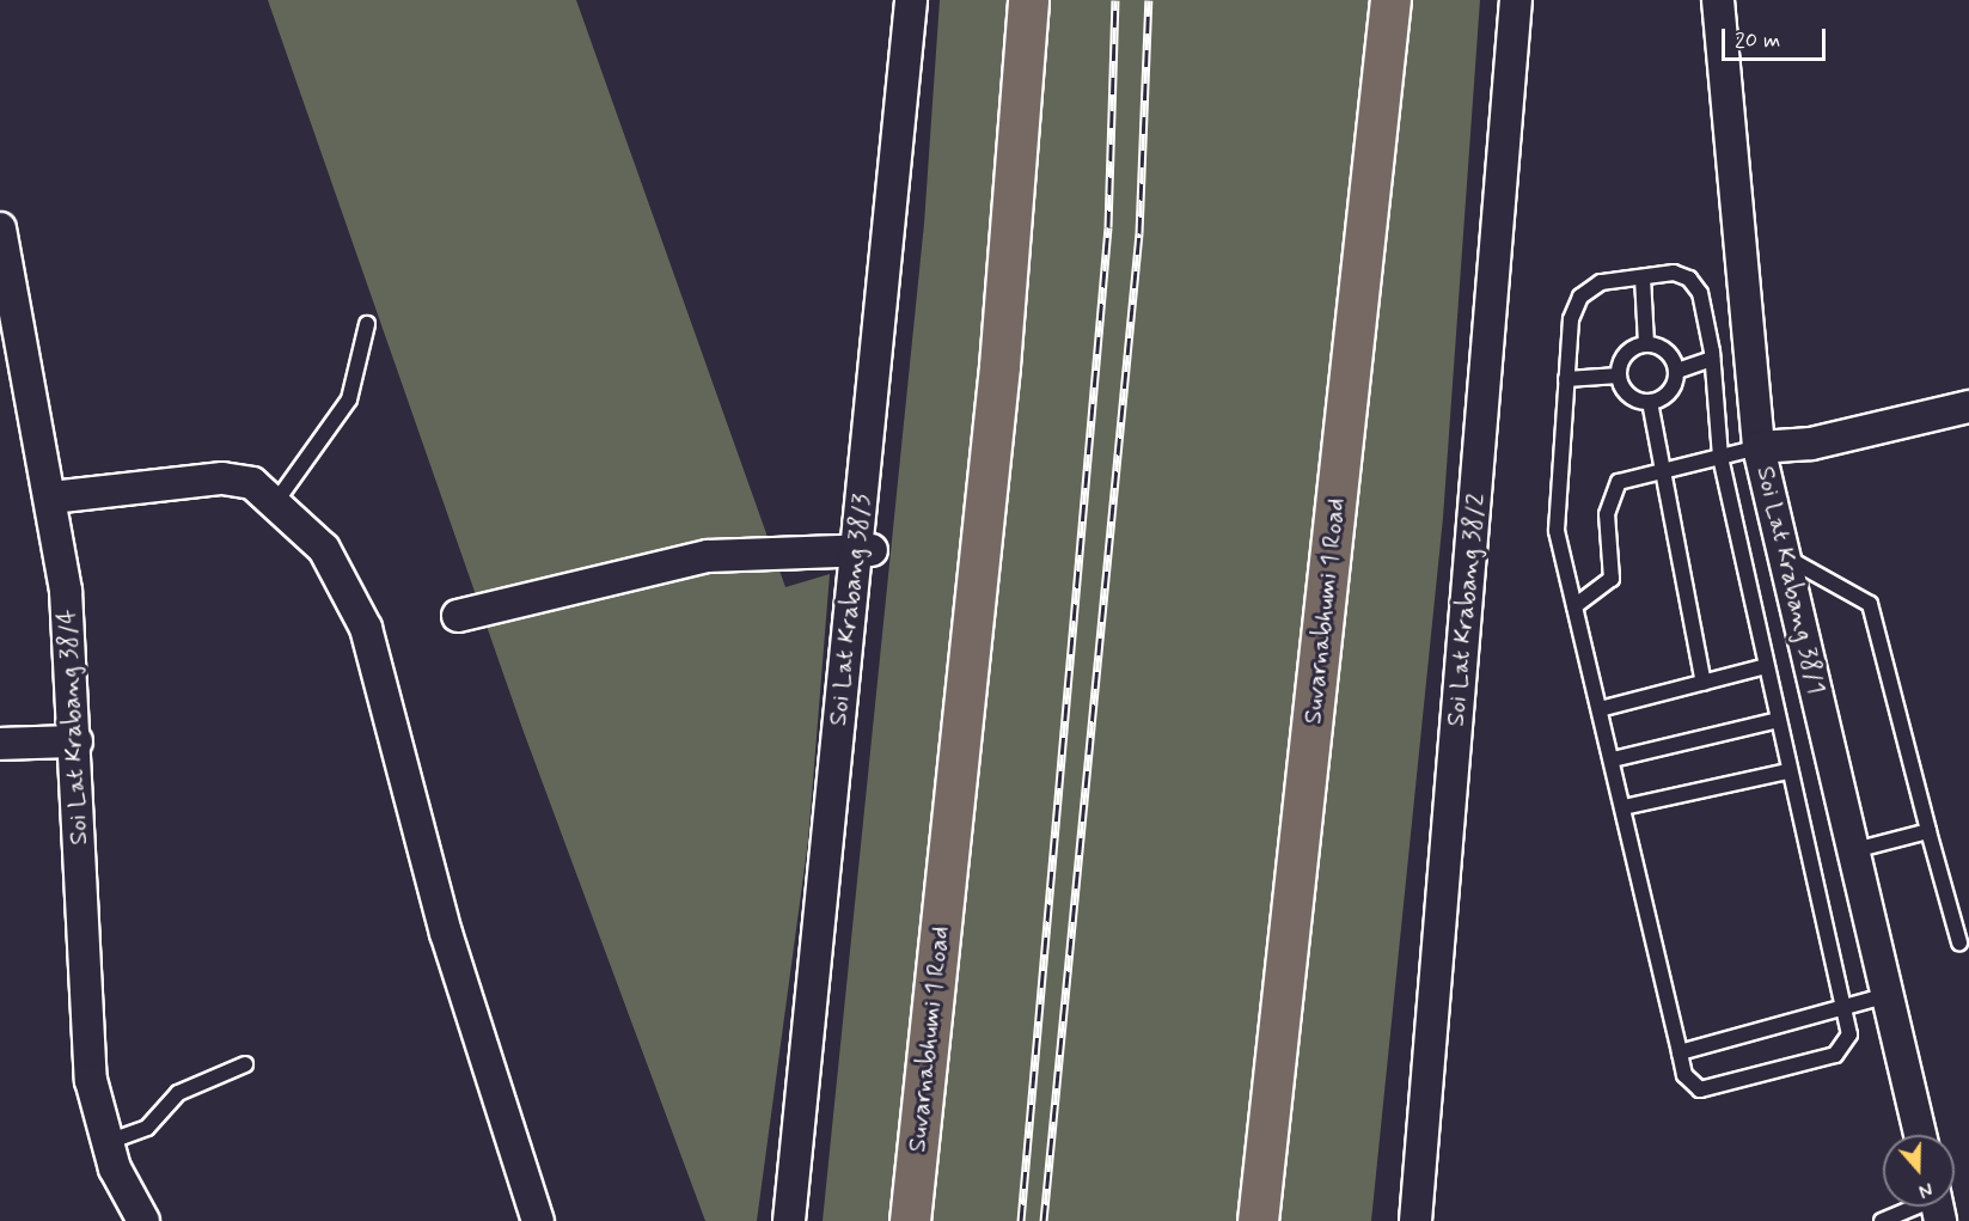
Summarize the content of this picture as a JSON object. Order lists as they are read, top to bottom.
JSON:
{
  "streets": {
    "highway": ["Suvarnabhumi 1 Road"],
    "street": [
      "Soi Lat Krabang 38/1",
      "Soi Lat Krabang 38/3",
      "Soi Lat Krabang 38/2",
      "Soi Lat Krabang 38/4"
    ]
  },
  "scale_bar": "20 m",
  "north": "bottom"
}
